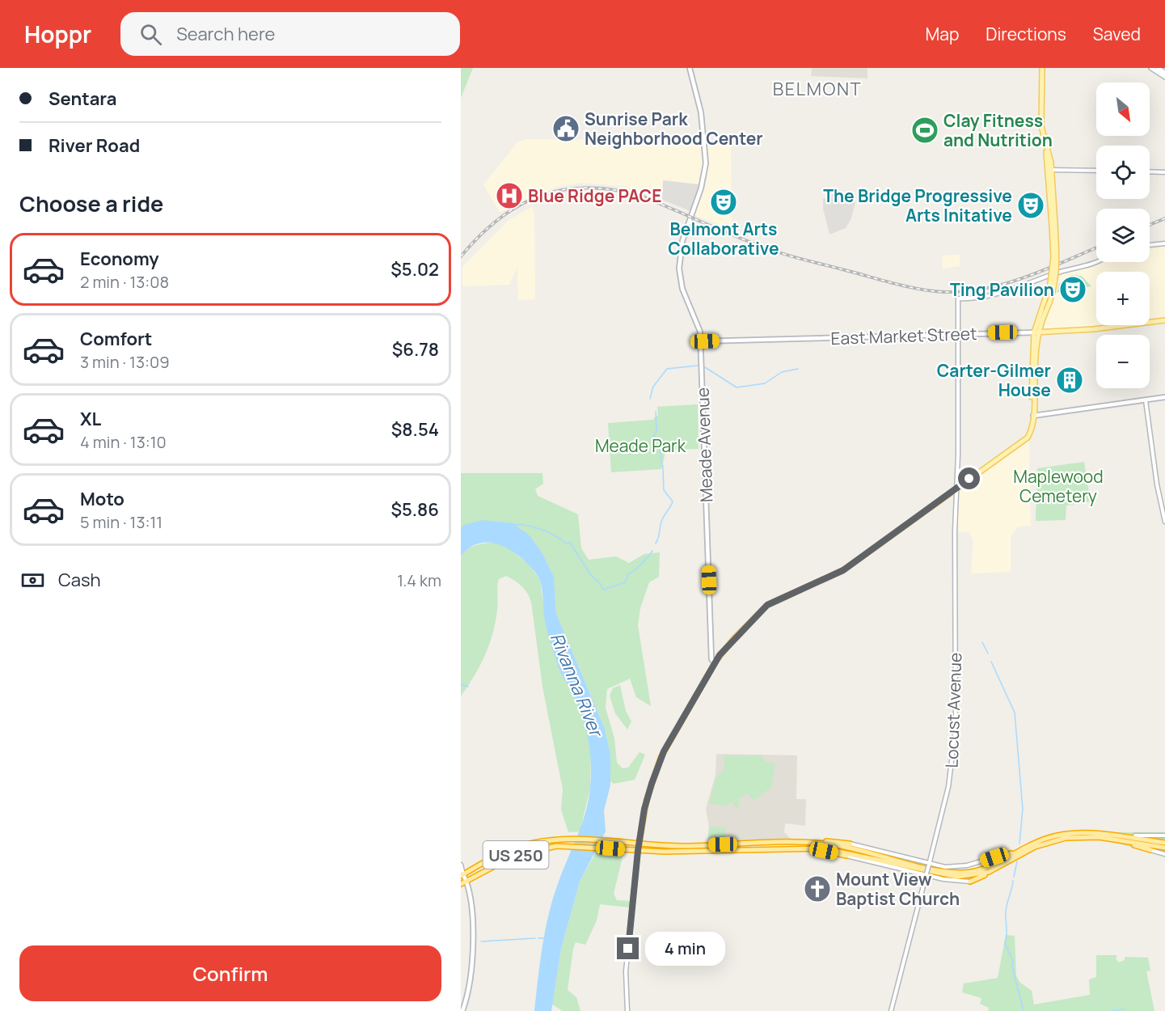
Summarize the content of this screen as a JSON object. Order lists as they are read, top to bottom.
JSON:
{
  "streets": {
    "highway": ["US 250"],
    "main road": ["East Market Street", "Meade Avenue"],
    "street": ["Locust Avenue"]
  },
  "crossings": [
    ["East Market Street", "Meade Avenue"],
    ["East Market Street", "Locust Avenue"]
  ],
  "districts": ["BELMONT"],
  "water": ["Rivanna River"],
  "parks": ["Meade Park", "Maplewood Cemetery"],
  "places": {
    "public building": ["Sunrise Park Neighborhood Center"],
    "sports": ["Clay Fitness and Nutrition"],
    "hospital": ["Blue Ridge PACE"],
    "theatre": ["Belmont Arts Collaborative", "The Bridge Progressive Arts Initative", "Ting Pavilion"],
    "building": ["Carter-Gilmer House"],
    "church": ["Mount View Baptist Church"]
  },
  "north": "bottom right",
  "page": {
    "header": "Hoppr",
    "search": "Search here",
    "nav": ["Map", "Directions", "Saved"],
    "banner": ["Sentara", "River Road"],
    "map_buttons": ["+", "−"],
    "heading": "Choose a ride",
    "list": [
      {
        "name": "Economy",
        "note": "2 min · 13:08",
        "value": "$5.02"
      },
      {
        "name": "Comfort",
        "note": "3 min · 13:09",
        "value": "$6.78"
      },
      {
        "name": "XL",
        "note": "4 min · 13:10",
        "value": "$8.54"
      },
      {
        "name": "Moto",
        "note": "5 min · 13:11",
        "value": "$5.86"
      }
    ],
    "pay": ["Cash", "1.4 km"],
    "bubble": "4 min",
    "buttons": "Confirm"
  }
}
